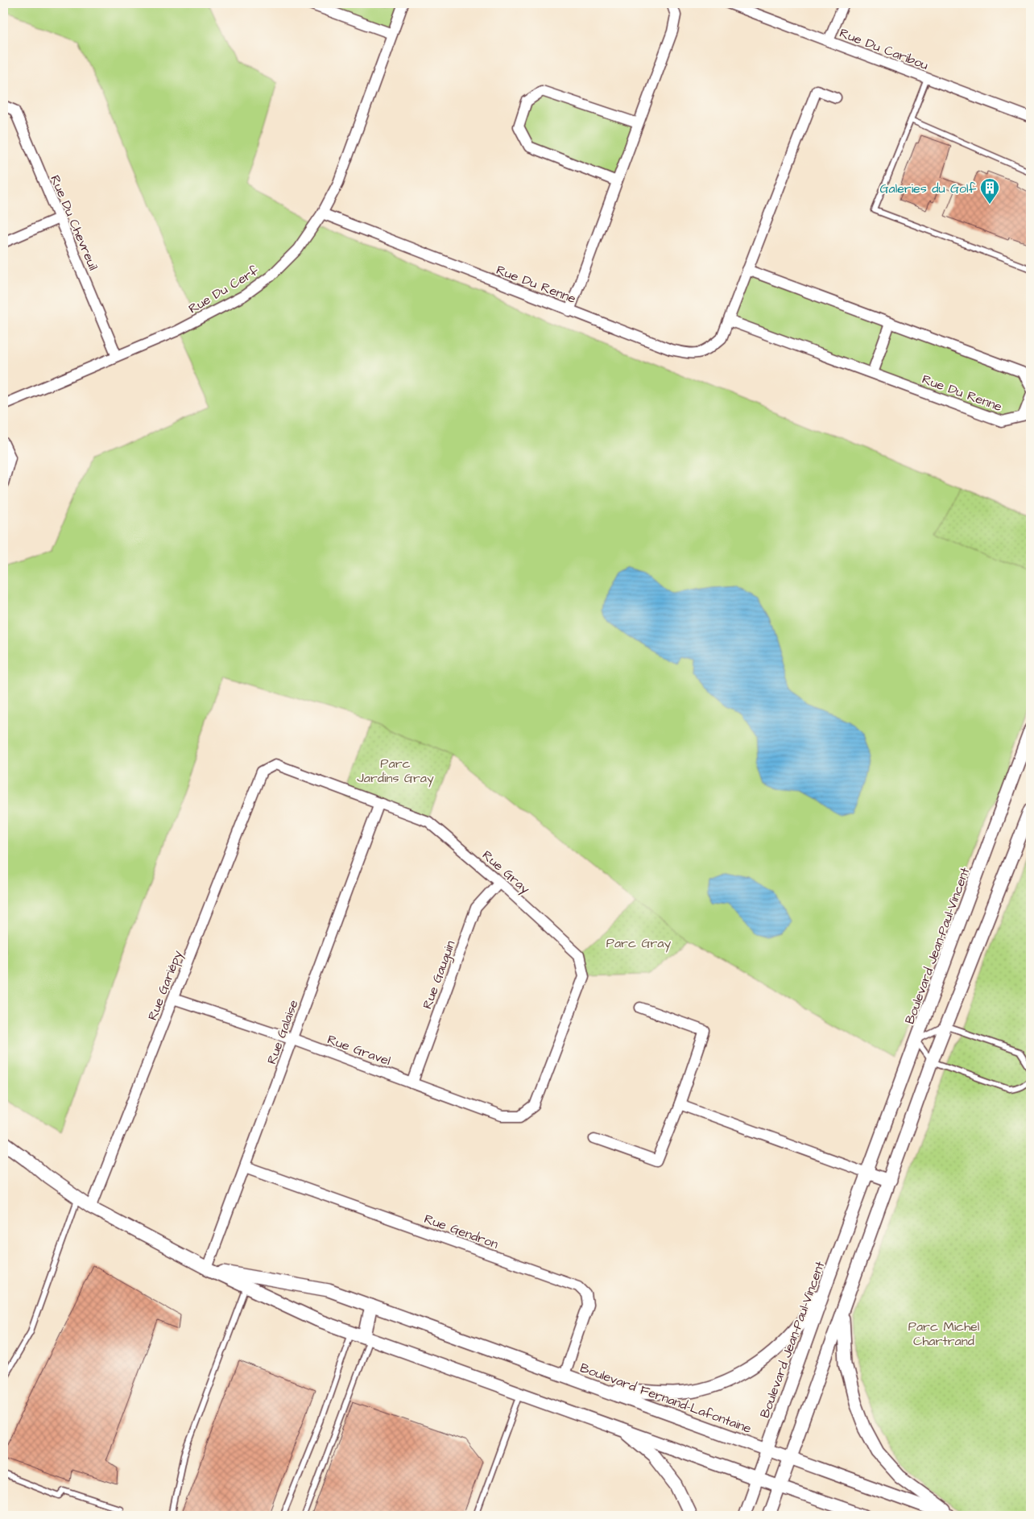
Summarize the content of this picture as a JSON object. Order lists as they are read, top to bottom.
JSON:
{
  "streets": {
    "street": [
      "Rue Du Caribou",
      "Rue Du Chevreuil",
      "Rue Du Renne",
      "Rue Du Cerf",
      "Rue Gray",
      "Boulevard Jean-Paul-Vincent",
      "Rue Gauguin",
      "Rue Gariépy",
      "Rue Galaise",
      "Rue Gravel",
      "Rue Gendron",
      "Boulevard Fernand-Lafontaine"
    ]
  },
  "crossings": [
    ["Rue Du Chevreuil", "Rue Du Cerf"],
    ["Rue Du Renne", "Rue Du Cerf"],
    ["Rue Gray", "Rue Gauguin"],
    ["Rue Gray", "Rue Gariépy"],
    ["Rue Gray", "Rue Galaise"],
    ["Rue Gray", "Rue Gravel"],
    ["Boulevard Jean-Paul-Vincent", "Boulevard Fernand-Lafontaine"],
    ["Rue Gauguin", "Rue Gravel"],
    ["Rue Gariépy", "Rue Gravel"],
    ["Rue Gariépy", "Boulevard Fernand-Lafontaine"],
    ["Rue Galaise", "Rue Gravel"],
    ["Rue Galaise", "Rue Gendron"],
    ["Rue Galaise", "Boulevard Fernand-Lafontaine"],
    ["Rue Gendron", "Boulevard Fernand-Lafontaine"]
  ],
  "parks": ["Parc Jardins Gray", "Parc Gray", "Parc Michel Chartrand"],
  "places": {
    "building": ["Galeries du Golf"]
  }
}
